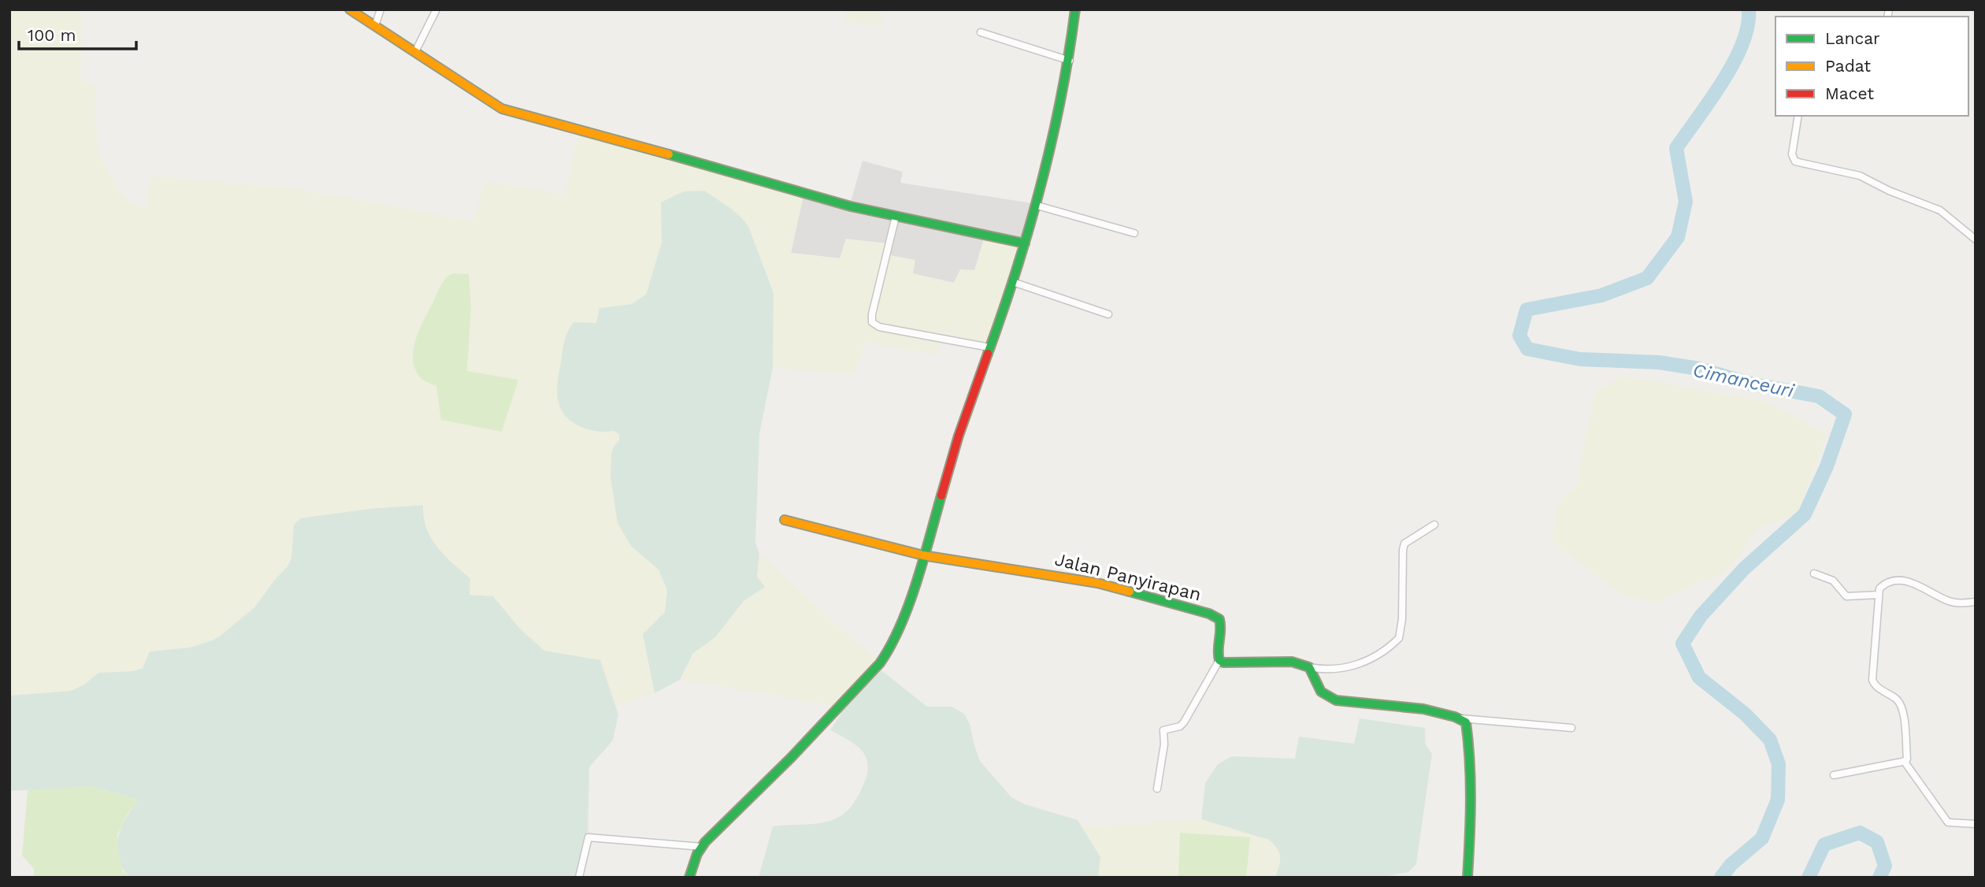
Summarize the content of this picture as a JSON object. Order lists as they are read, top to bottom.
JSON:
{
  "streets": {
    "street": ["Jalan Panyirapan"]
  },
  "water": ["Cimanceuri"],
  "legend": ["Lancar", "Padat", "Macet"],
  "scale_bar": "100 m"
}
